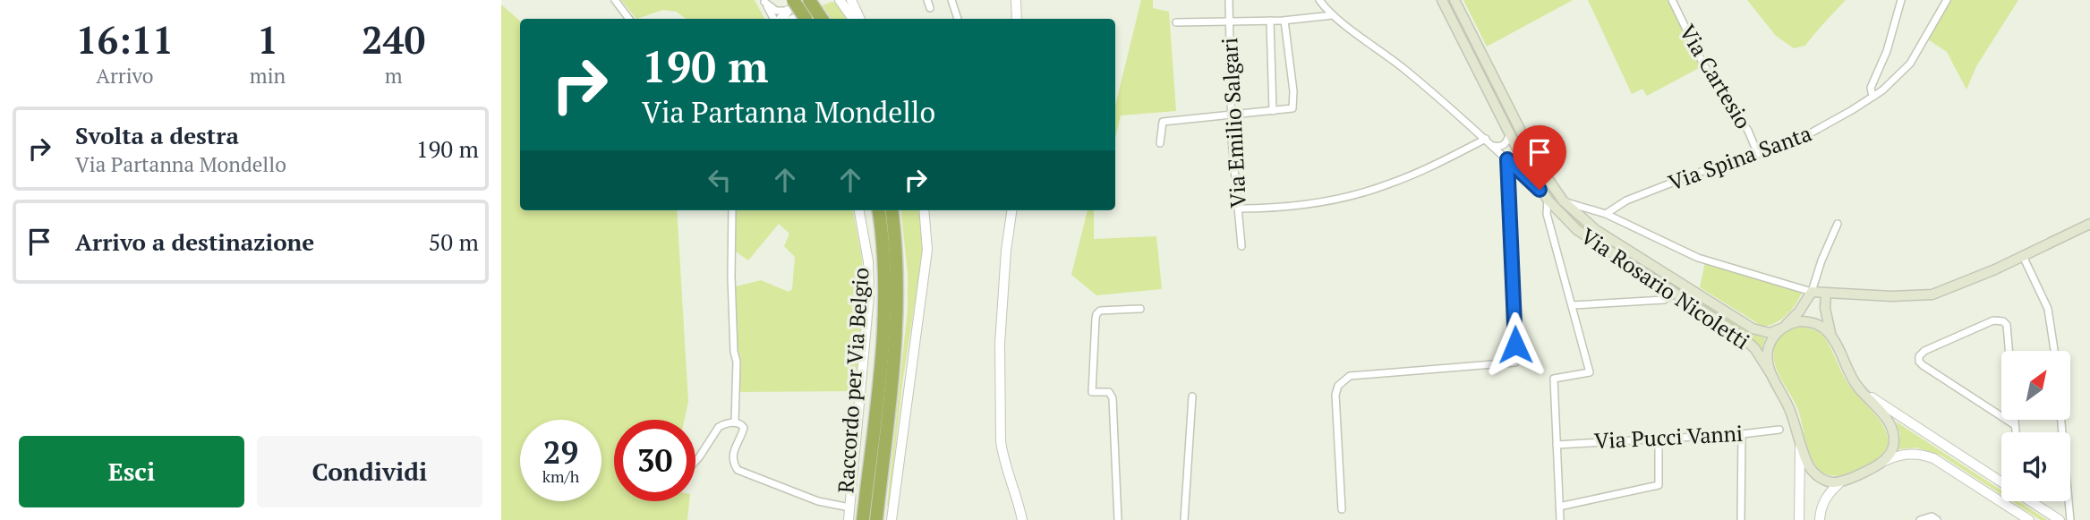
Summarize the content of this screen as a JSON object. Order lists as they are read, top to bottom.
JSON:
{
  "streets": {
    "highway": ["Raccordo per Via Belgio"],
    "main road": ["Via Rosario Nicoletti"],
    "street": [
      "Via Cartesio",
      "Via Emilio Salgari",
      "Via Spina Santa",
      "Via Pucci Vanni"
    ]
  },
  "crossings": [
    ["Via Cartesio", "Via Spina Santa"]
  ],
  "north": "top right",
  "page": {
    "eta": [
      "16:11",
      "Arrivo",
      "1",
      "min",
      "240",
      "m"
    ],
    "turn": ["190 m", "Via Partanna Mondello"],
    "list": [
      {
        "name": "Svolta a destra",
        "note": "Via Partanna Mondello",
        "value": "190 m"
      },
      {
        "name": "Arrivo a destinazione",
        "value": "50 m"
      }
    ],
    "speed": "29 km/h",
    "limit": "30",
    "buttons": ["Esci", "Condividi"]
  }
}
